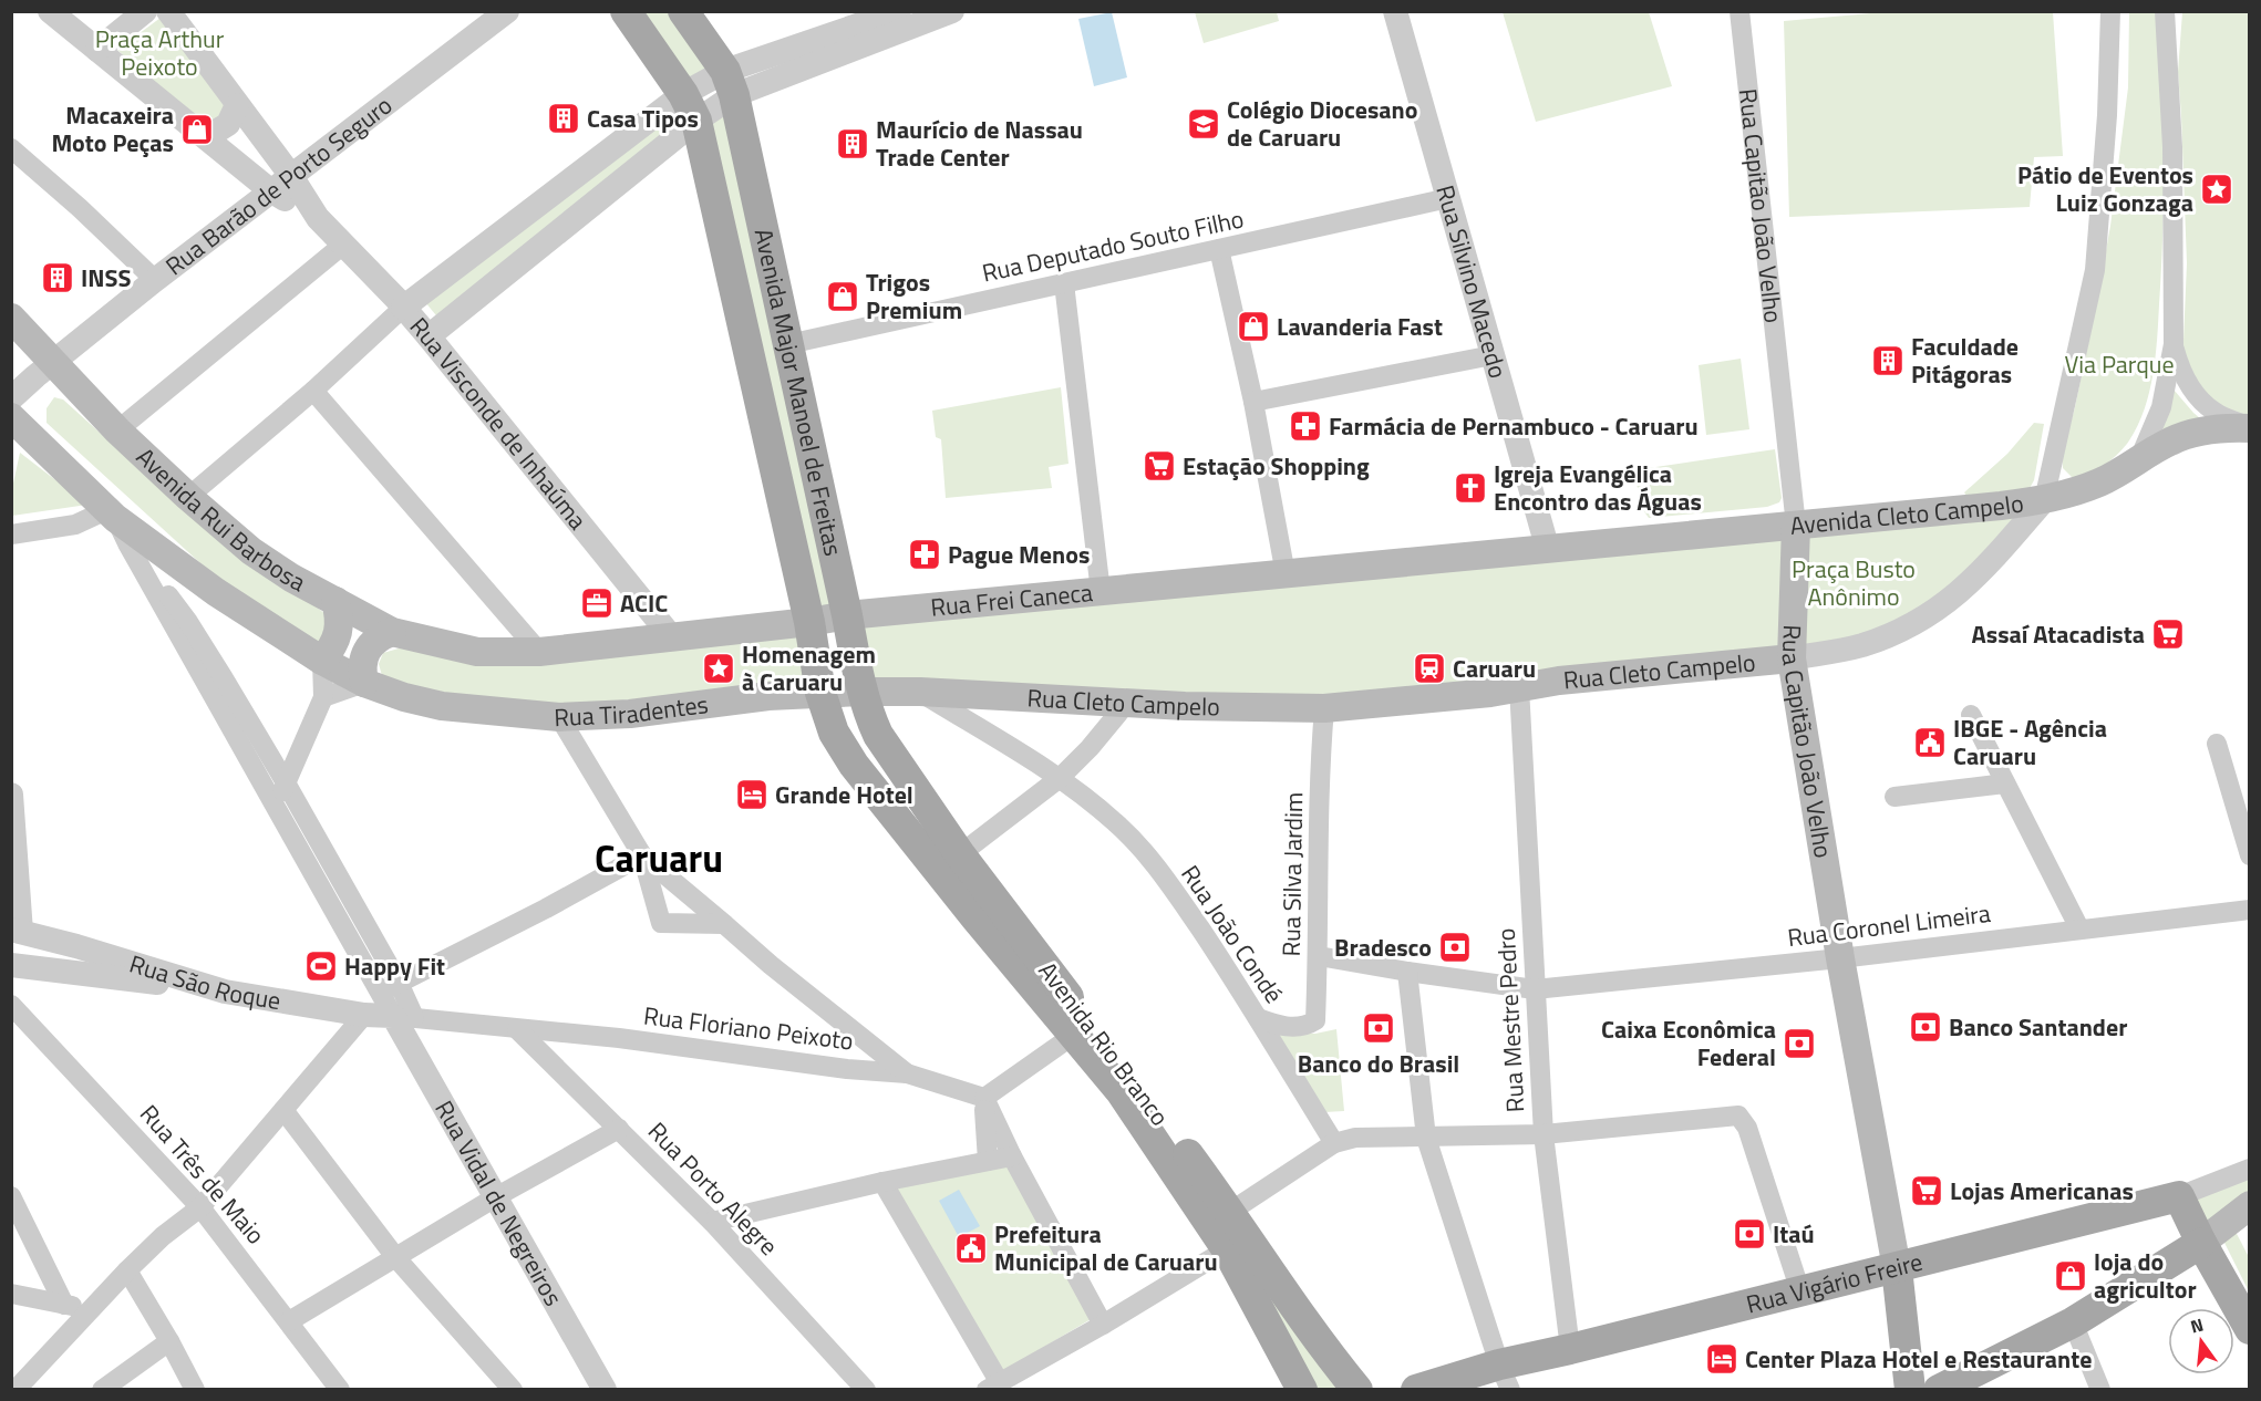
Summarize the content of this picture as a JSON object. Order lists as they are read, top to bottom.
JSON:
{
  "streets": {
    "main road": [
      "Rua Capitão João Velho",
      "Avenida Major Manoel de Freitas",
      "Avenida Cleto Campelo",
      "Avenida Rui Barbosa",
      "Rua Frei Caneca",
      "Rua Cleto Campelo",
      "Rua Tiradentes",
      "Avenida Rio Branco",
      "Rua Vigário Freire"
    ],
    "street": [
      "Rua Barão de Porto Seguro",
      "Rua Deputado Souto Filho",
      "Rua Silvino Macedo",
      "Rua Visconde de Inhaúma",
      "Rua Silva Jardim",
      "Rua Coronel Limeira",
      "Rua João Condé",
      "Rua São Roque",
      "Rua Mestre Pedro",
      "Rua Floriano Peixoto",
      "Rua Três de Maio",
      "Rua Porto Alegre",
      "Rua Vidal de Negreiros"
    ]
  },
  "crossings": [
    ["Rua Barão de Porto Seguro", "Rua Visconde de Inhaúma"],
    ["Rua Barão de Porto Seguro", "Avenida Rui Barbosa"],
    ["Rua Capitão João Velho", "Avenida Cleto Campelo"],
    ["Rua Capitão João Velho", "Rua Cleto Campelo"],
    ["Rua Capitão João Velho", "Rua Coronel Limeira"],
    ["Rua Capitão João Velho", "Rua Vigário Freire"],
    ["Rua Deputado Souto Filho", "Rua Silvino Macedo"],
    ["Rua Deputado Souto Filho", "Avenida Major Manoel de Freitas"],
    ["Rua Silvino Macedo", "Avenida Cleto Campelo"],
    ["Rua Silvino Macedo", "Rua Frei Caneca"],
    ["Avenida Major Manoel de Freitas", "Rua Frei Caneca"],
    ["Avenida Major Manoel de Freitas", "Rua Cleto Campelo"],
    ["Avenida Major Manoel de Freitas", "Rua Tiradentes"],
    ["Avenida Major Manoel de Freitas", "Avenida Rio Branco"],
    ["Rua Visconde de Inhaúma", "Rua Frei Caneca"],
    ["Avenida Cleto Campelo", "Rua Frei Caneca"],
    ["Avenida Cleto Campelo", "Rua Cleto Campelo"],
    ["Avenida Rui Barbosa", "Rua Frei Caneca"],
    ["Rua Cleto Campelo", "Rua Tiradentes"],
    ["Rua Cleto Campelo", "Rua Silva Jardim"],
    ["Rua Cleto Campelo", "Rua João Condé"],
    ["Rua Cleto Campelo", "Rua Mestre Pedro"],
    ["Rua Cleto Campelo", "Avenida Rio Branco"],
    ["Rua Tiradentes", "Avenida Rio Branco"],
    ["Rua Silva Jardim", "Rua Coronel Limeira"],
    ["Rua Silva Jardim", "Rua João Condé"],
    ["Rua Coronel Limeira", "Rua Mestre Pedro"],
    ["Rua São Roque", "Rua Floriano Peixoto"],
    ["Rua São Roque", "Rua Vidal de Negreiros"],
    ["Rua Mestre Pedro", "Rua Vigário Freire"],
    ["Rua Floriano Peixoto", "Rua Porto Alegre"],
    ["Rua Floriano Peixoto", "Rua Vidal de Negreiros"]
  ],
  "districts": ["Caruaru"],
  "parks": ["Praça Arthur Peixoto", "Via Parque", "Praça Busto Anônimo"],
  "places": {
    "building": [
      "Casa Tipos",
      "Maurício de Nassau Trade Center",
      "INSS",
      "Faculdade Pitágoras"
    ],
    "school or university": ["Colégio Diocesano de Caruaru"],
    "shop": [
      "Macaxeira Moto Peças",
      "Trigos Premium",
      "Lavanderia Fast",
      "loja do agricultor"
    ],
    "place": ["Pátio de Eventos Luiz Gonzaga", "Homenagem à Caruaru"],
    "pharmacy": ["Farmácia de Pernambuco - Caruaru", "Pague Menos"],
    "supermarket": ["Estação Shopping", "Assaí Atacadista", "Lojas Americanas"],
    "church": ["Igreja Evangélica Encontro das Águas"],
    "office": ["ACIC"],
    "station": ["Caruaru"],
    "public building": ["IBGE - Agência Caruaru", "Prefeitura Municipal de Caruaru"],
    "hotel": ["Grande Hotel", "Center Plaza Hotel e Restaurante"],
    "bank": [
      "Bradesco",
      "Banco Santander",
      "Banco do Brasil",
      "Caixa Econômica Federal",
      "Itaú"
    ],
    "sports": ["Happy Fit"]
  },
  "north": "top"
}
